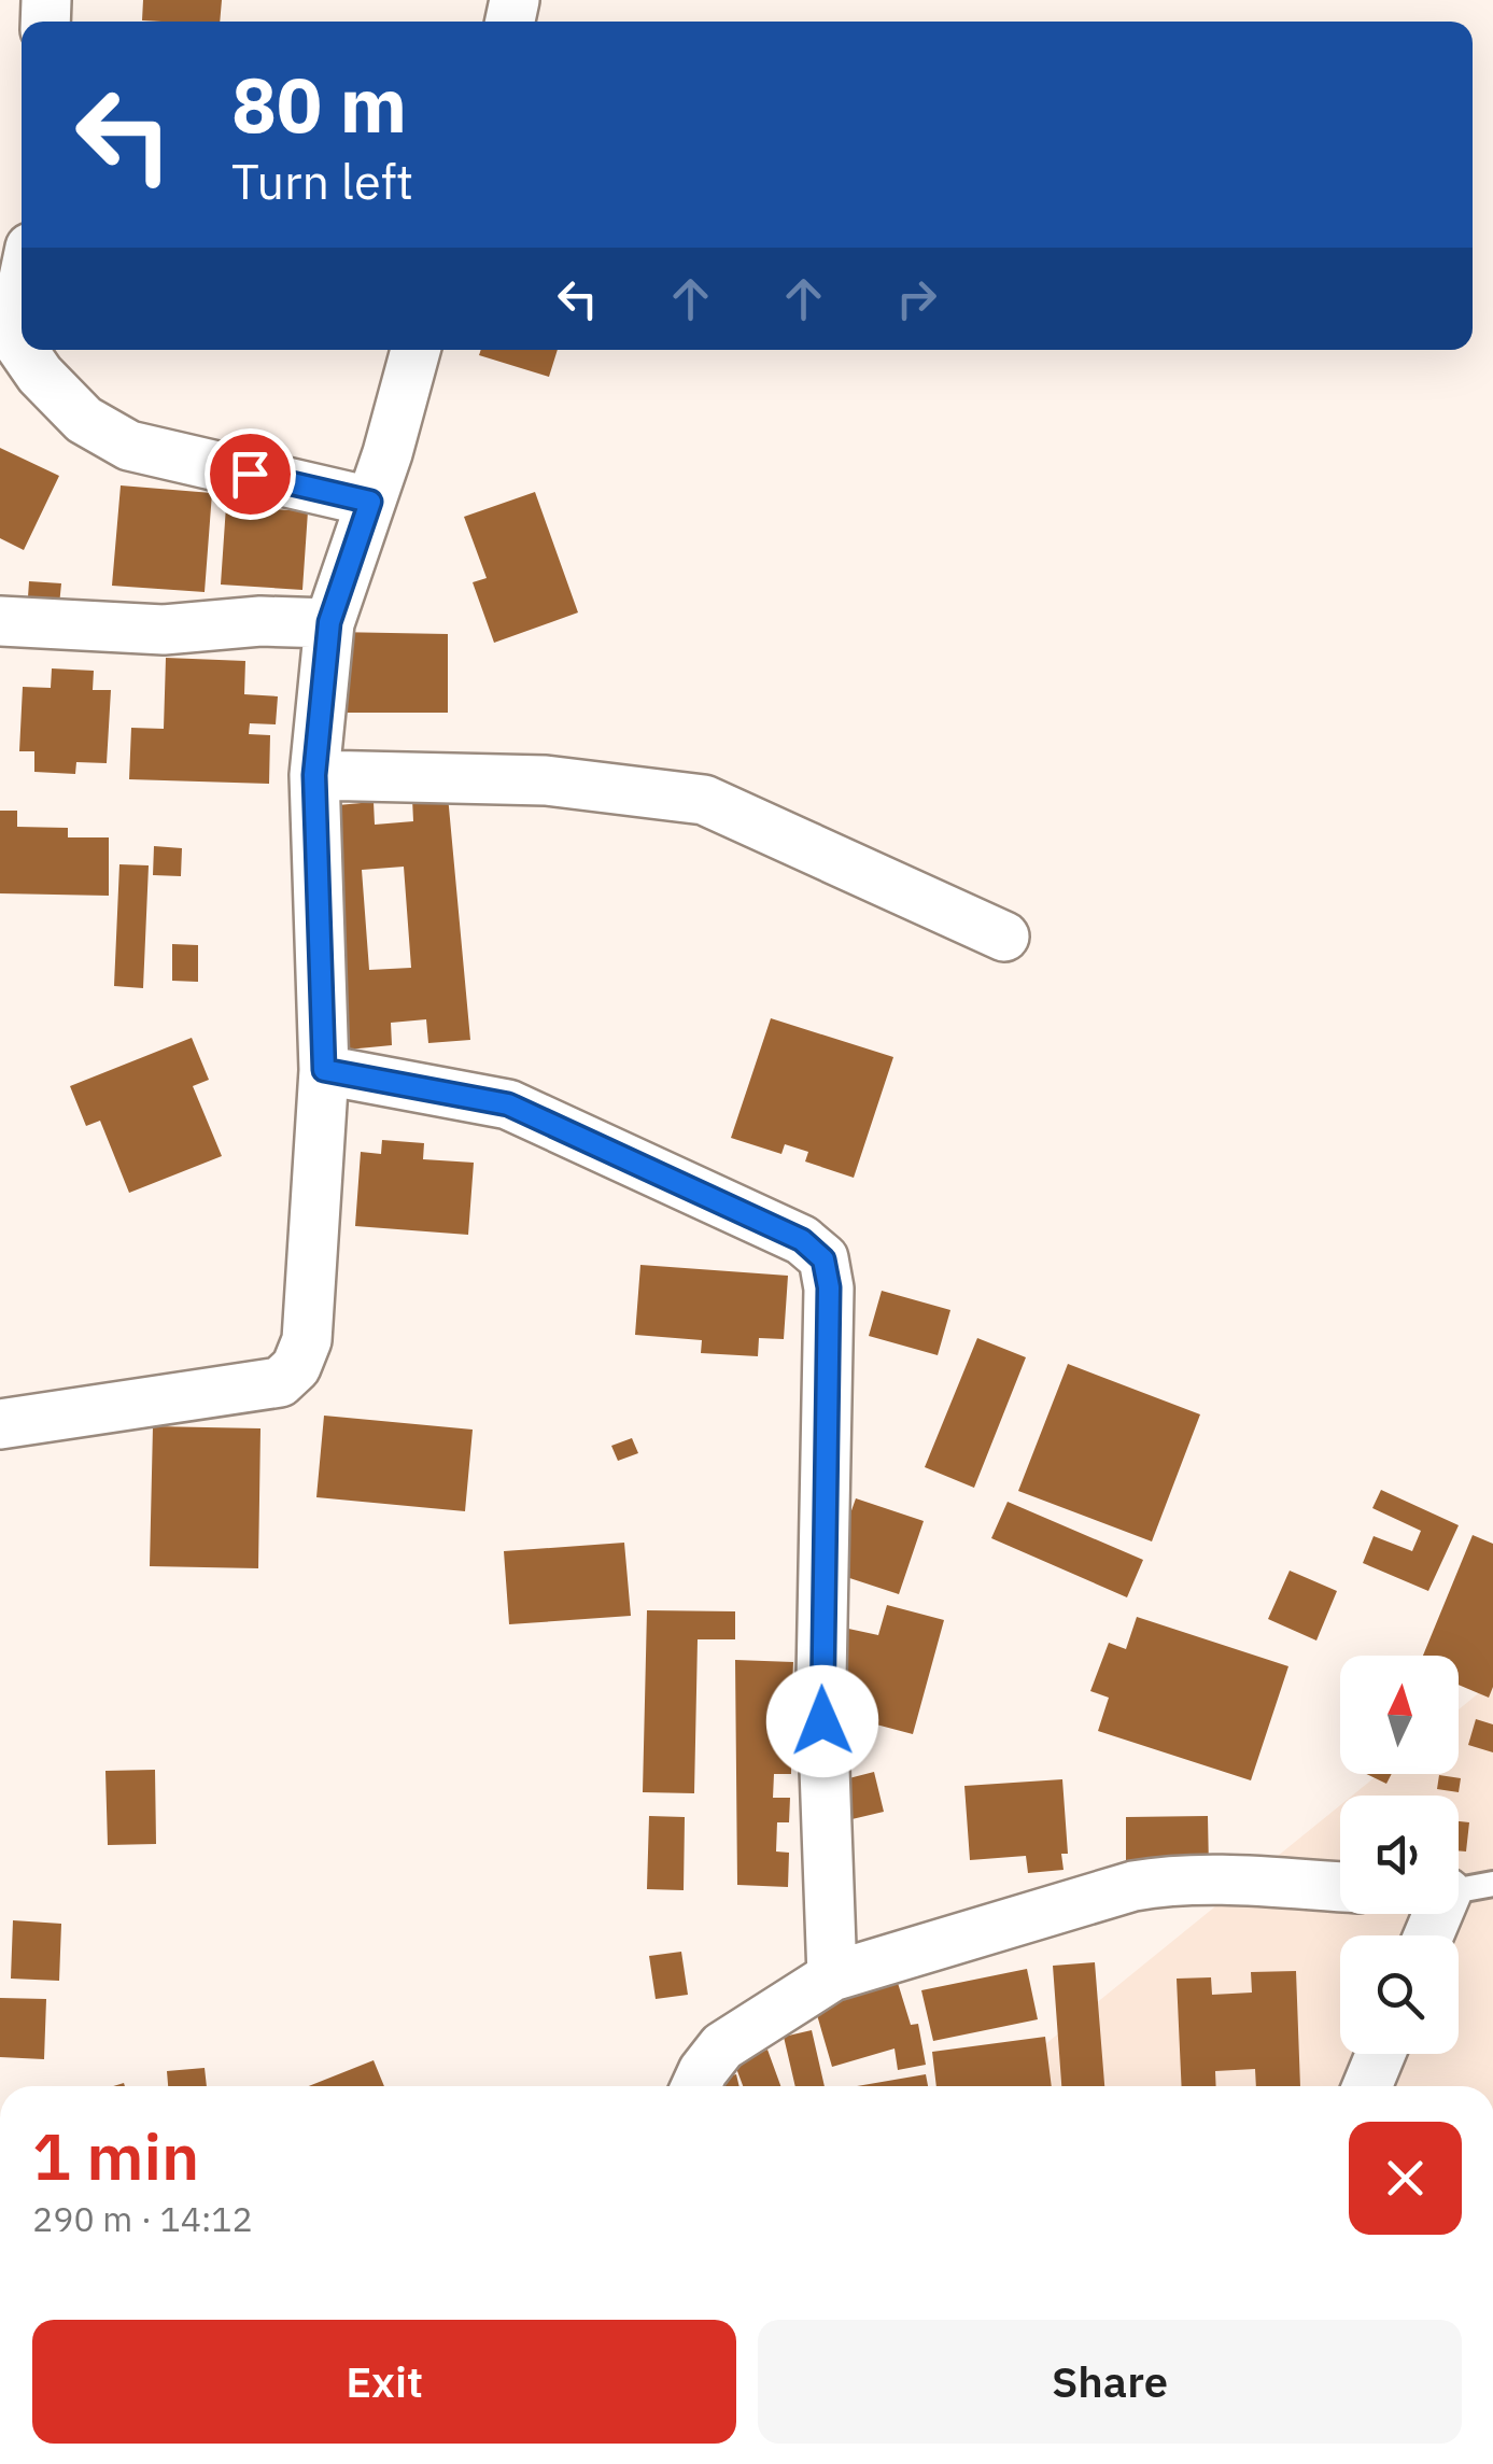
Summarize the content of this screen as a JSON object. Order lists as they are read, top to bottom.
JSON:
{
  "north": "top",
  "page": {
    "turn": ["80 m", "Turn left"],
    "heading": ["1 min", "290 m · 14:12"],
    "buttons": ["Exit", "Share"]
  }
}
